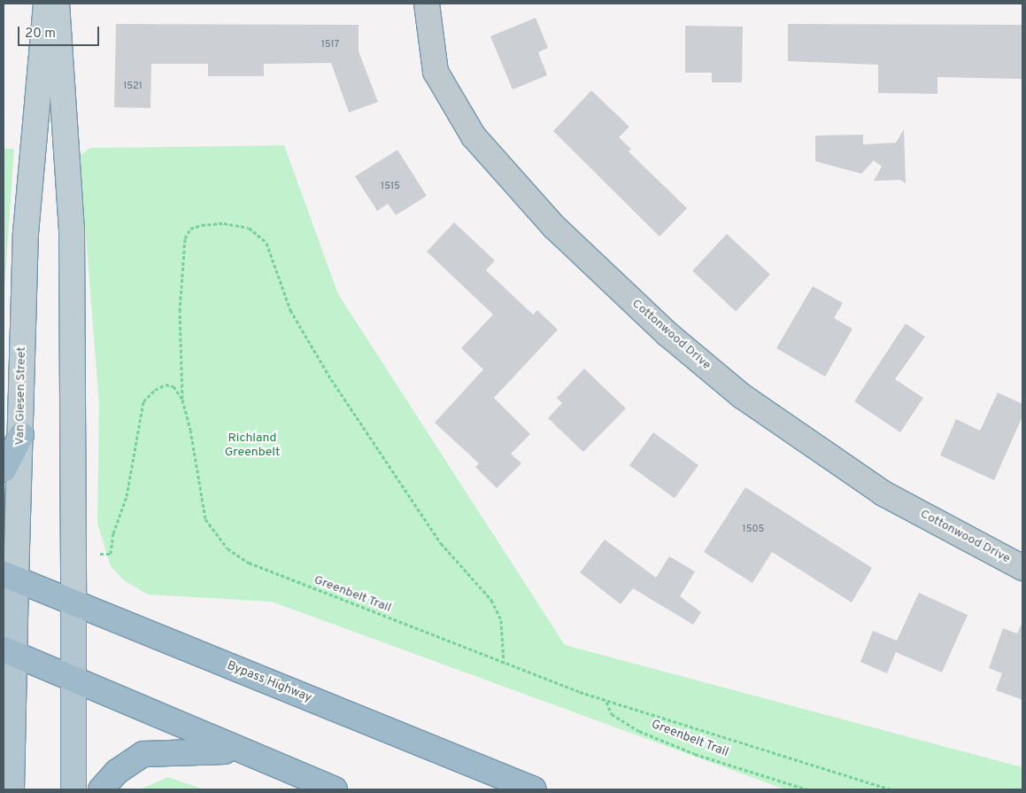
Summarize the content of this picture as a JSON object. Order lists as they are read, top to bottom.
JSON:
{
  "streets": {
    "highway": ["Bypass Highway"],
    "main road": ["Van Giesen Street"],
    "street": ["Cottonwood Drive"],
    "path": ["Greenbelt Trail"]
  },
  "crossings": [
    ["Van Giesen Street", "Bypass Highway"]
  ],
  "parks": ["Richland Greenbelt"],
  "house_numbers": [
    "1517",
    "1521",
    "1515",
    "1505"
  ],
  "scale_bar": "20 m"
}
